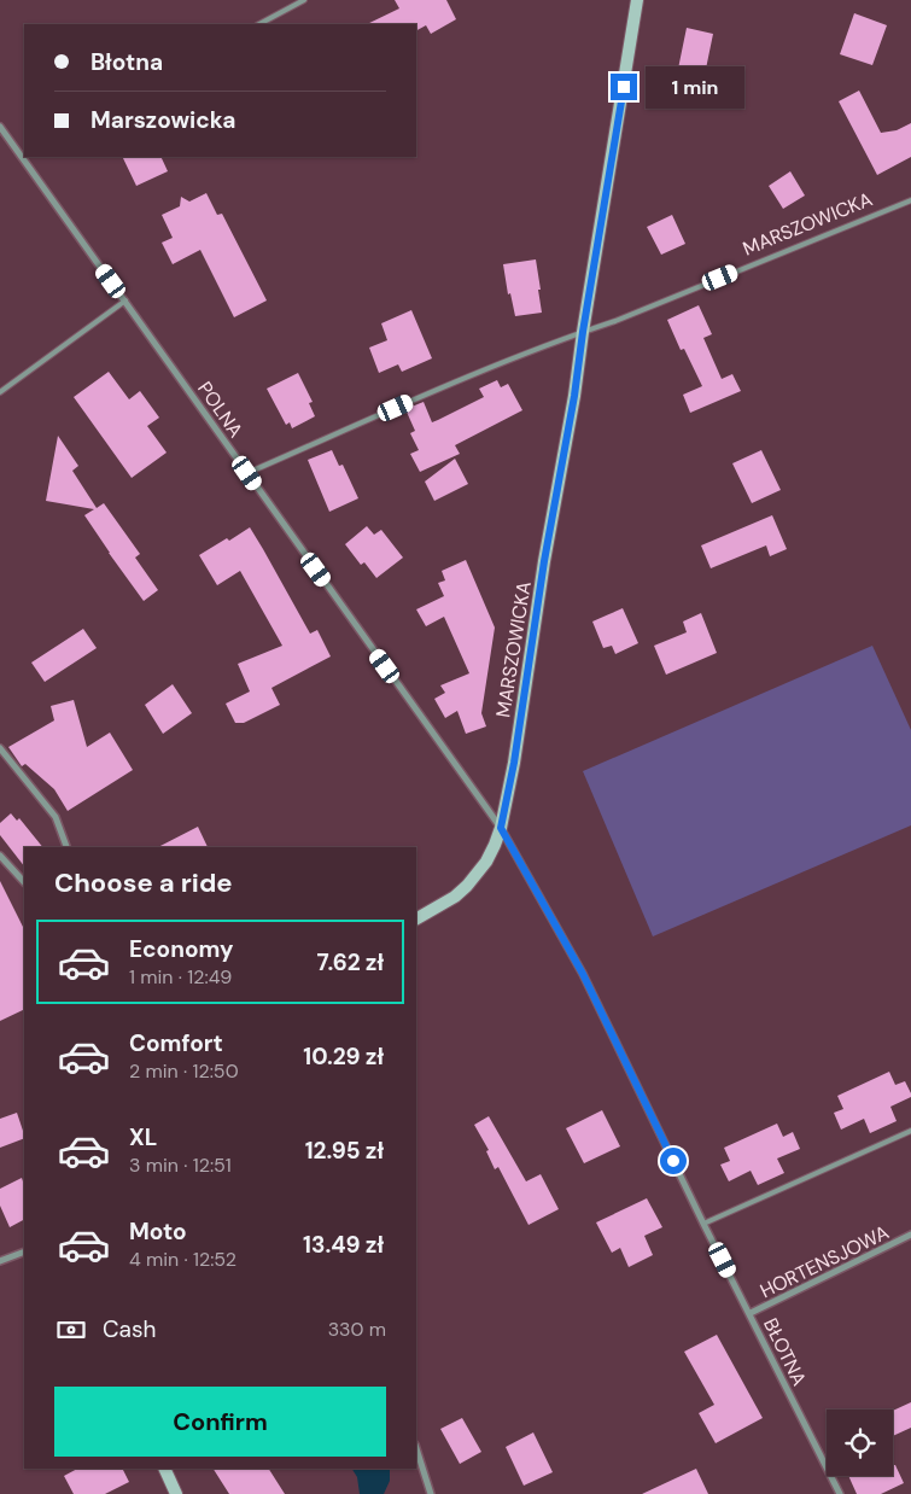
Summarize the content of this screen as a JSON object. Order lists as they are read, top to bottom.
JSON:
{
  "streets": {
    "street": [
      "MARSZOWICKA",
      "POLNA",
      "HORTENSJOWA",
      "BŁOTNA"
    ]
  },
  "crossings": [
    ["MARSZOWICKA", "POLNA"],
    ["MARSZOWICKA", "BŁOTNA"],
    ["POLNA", "BŁOTNA"],
    ["HORTENSJOWA", "BŁOTNA"]
  ],
  "page": {
    "banner": ["Błotna", "Marszowicka"],
    "bubble": "1 min",
    "heading": "Choose a ride",
    "list": [
      {
        "name": "Economy",
        "note": "1 min · 12:49",
        "value": "7.62 zł"
      },
      {
        "name": "Comfort",
        "note": "2 min · 12:50",
        "value": "10.29 zł"
      },
      {
        "name": "XL",
        "note": "3 min · 12:51",
        "value": "12.95 zł"
      },
      {
        "name": "Moto",
        "note": "4 min · 12:52",
        "value": "13.49 zł"
      }
    ],
    "pay": ["Cash", "330 m"],
    "buttons": "Confirm"
  }
}
